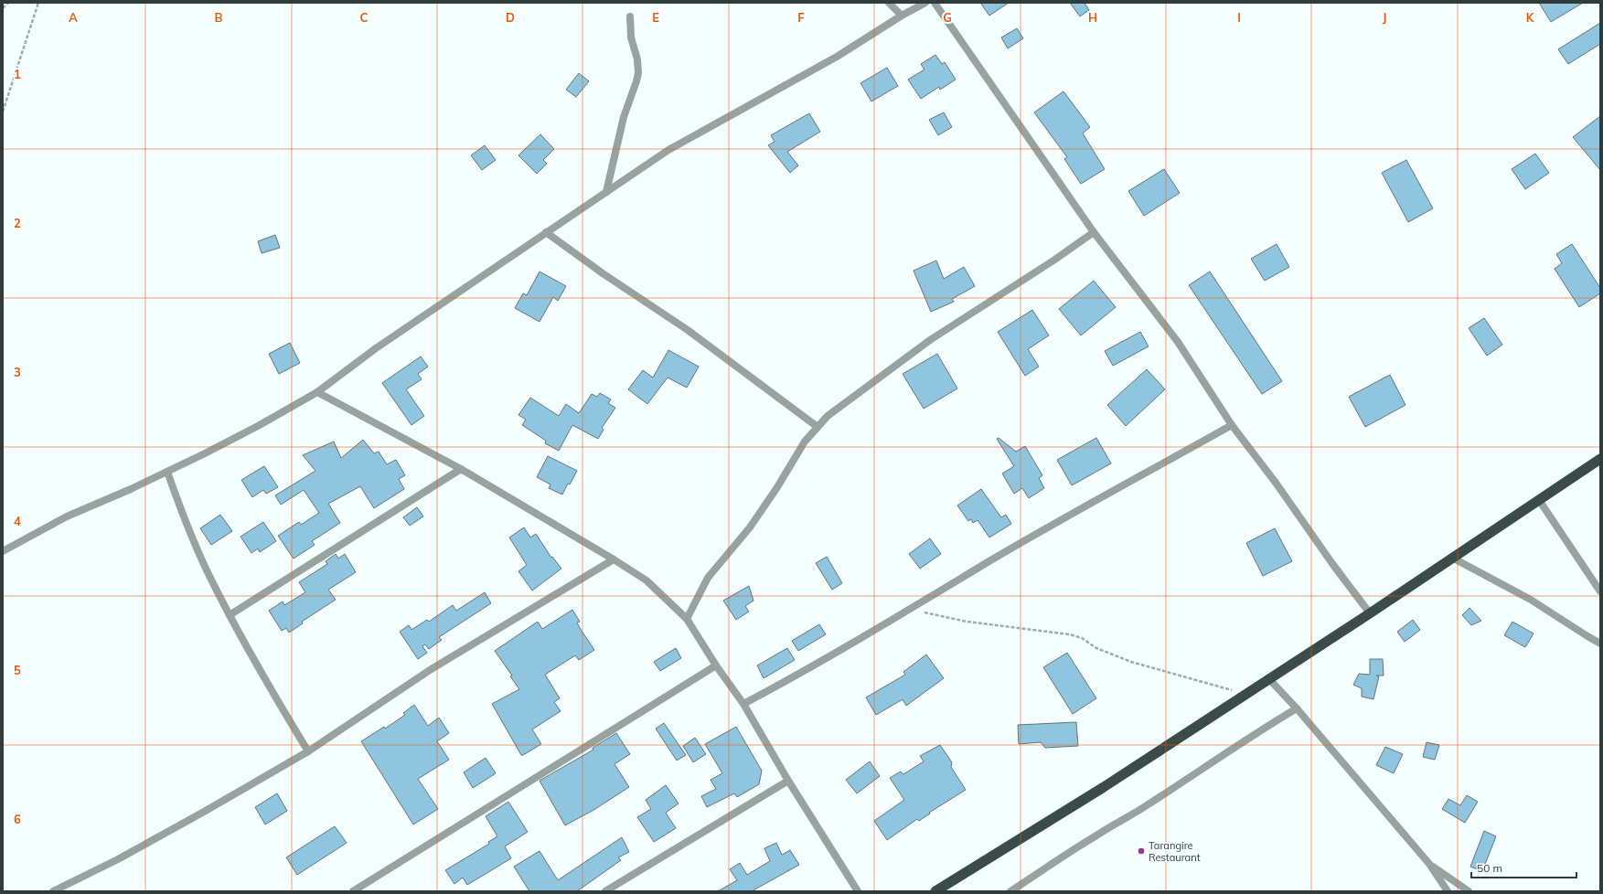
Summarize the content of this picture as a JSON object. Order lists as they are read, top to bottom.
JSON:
{
  "places": ["Tarangire Restaurant"],
  "scale_bar": "50 m",
  "grid": {
    "columns": [
      "A",
      "B",
      "C",
      "D",
      "E",
      "F",
      "G",
      "H",
      "I",
      "J",
      "K"
    ],
    "rows": [
      "1",
      "2",
      "3",
      "4",
      "5",
      "6"
    ]
  }
}
